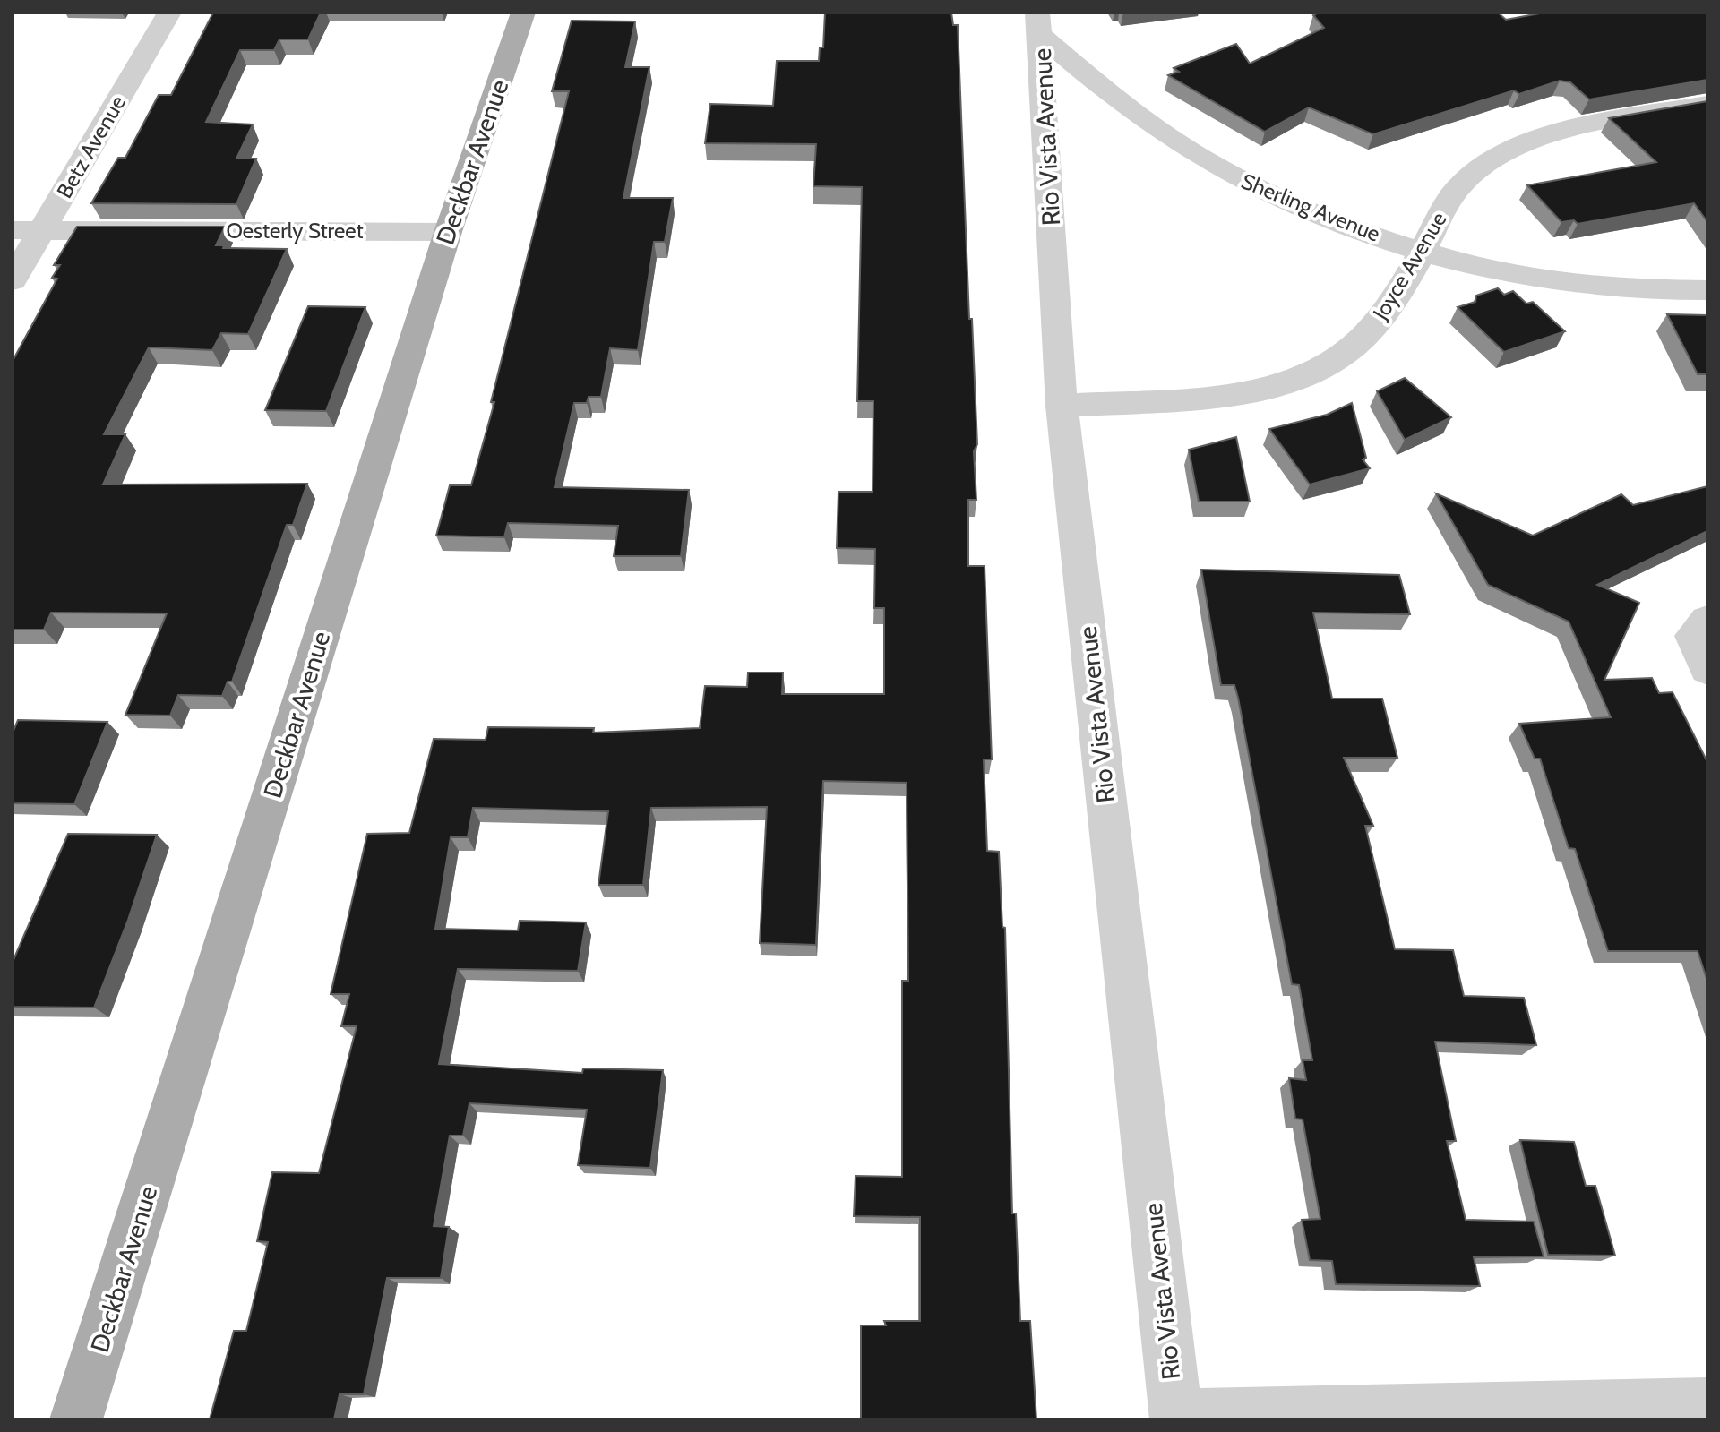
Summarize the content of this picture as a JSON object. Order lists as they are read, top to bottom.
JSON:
{
  "streets": {
    "main road": ["Deckbar Avenue"],
    "street": [
      "Rio Vista Avenue",
      "Betz Avenue",
      "Sherling Avenue",
      "Oesterly Street",
      "Joyce Avenue"
    ]
  },
  "crossings": [
    ["Rio Vista Avenue", "Sherling Avenue"],
    ["Rio Vista Avenue", "Joyce Avenue"],
    ["Betz Avenue", "Oesterly Street"],
    ["Deckbar Avenue", "Oesterly Street"],
    ["Sherling Avenue", "Joyce Avenue"]
  ]
}
